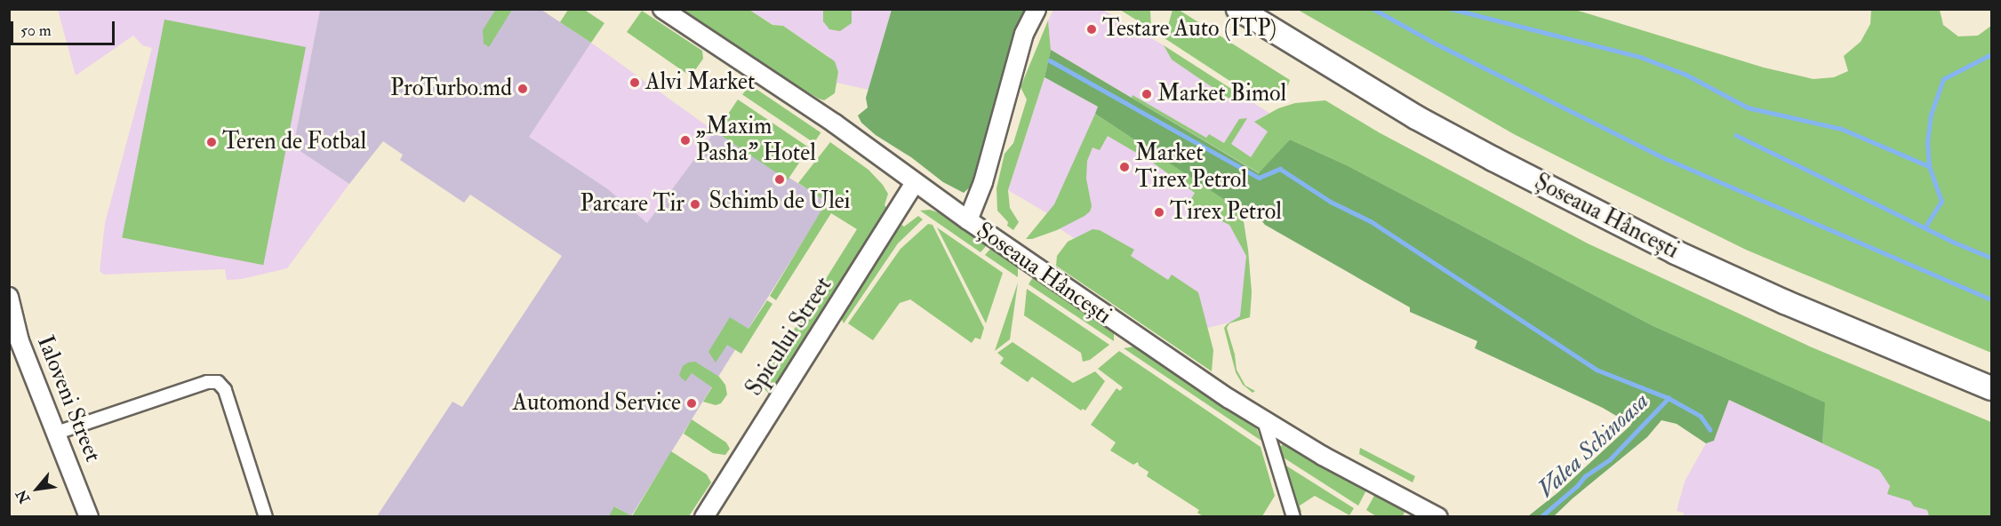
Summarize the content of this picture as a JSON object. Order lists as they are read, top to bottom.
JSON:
{
  "streets": {
    "highway": ["Șoseaua Hâncești"],
    "street": ["Spicului Street", "Ialoveni Street"]
  },
  "crossings": [
    ["Șoseaua Hâncești", "Spicului Street"]
  ],
  "water": ["Valea Schinoasa"],
  "places": [
    "Testare Auto (ITP)",
    "Alvi Market",
    "ProTurbo.md",
    "Market Bimol",
    "„Maxim Pasha” Hotel",
    "Teren de Fotbal",
    "Market Tirex Petrol",
    "Schimb de Ulei",
    "Parcare Tir",
    "Tirex Petrol",
    "Automond Service"
  ],
  "scale_bar": "50 m",
  "north": "bottom left"
}
